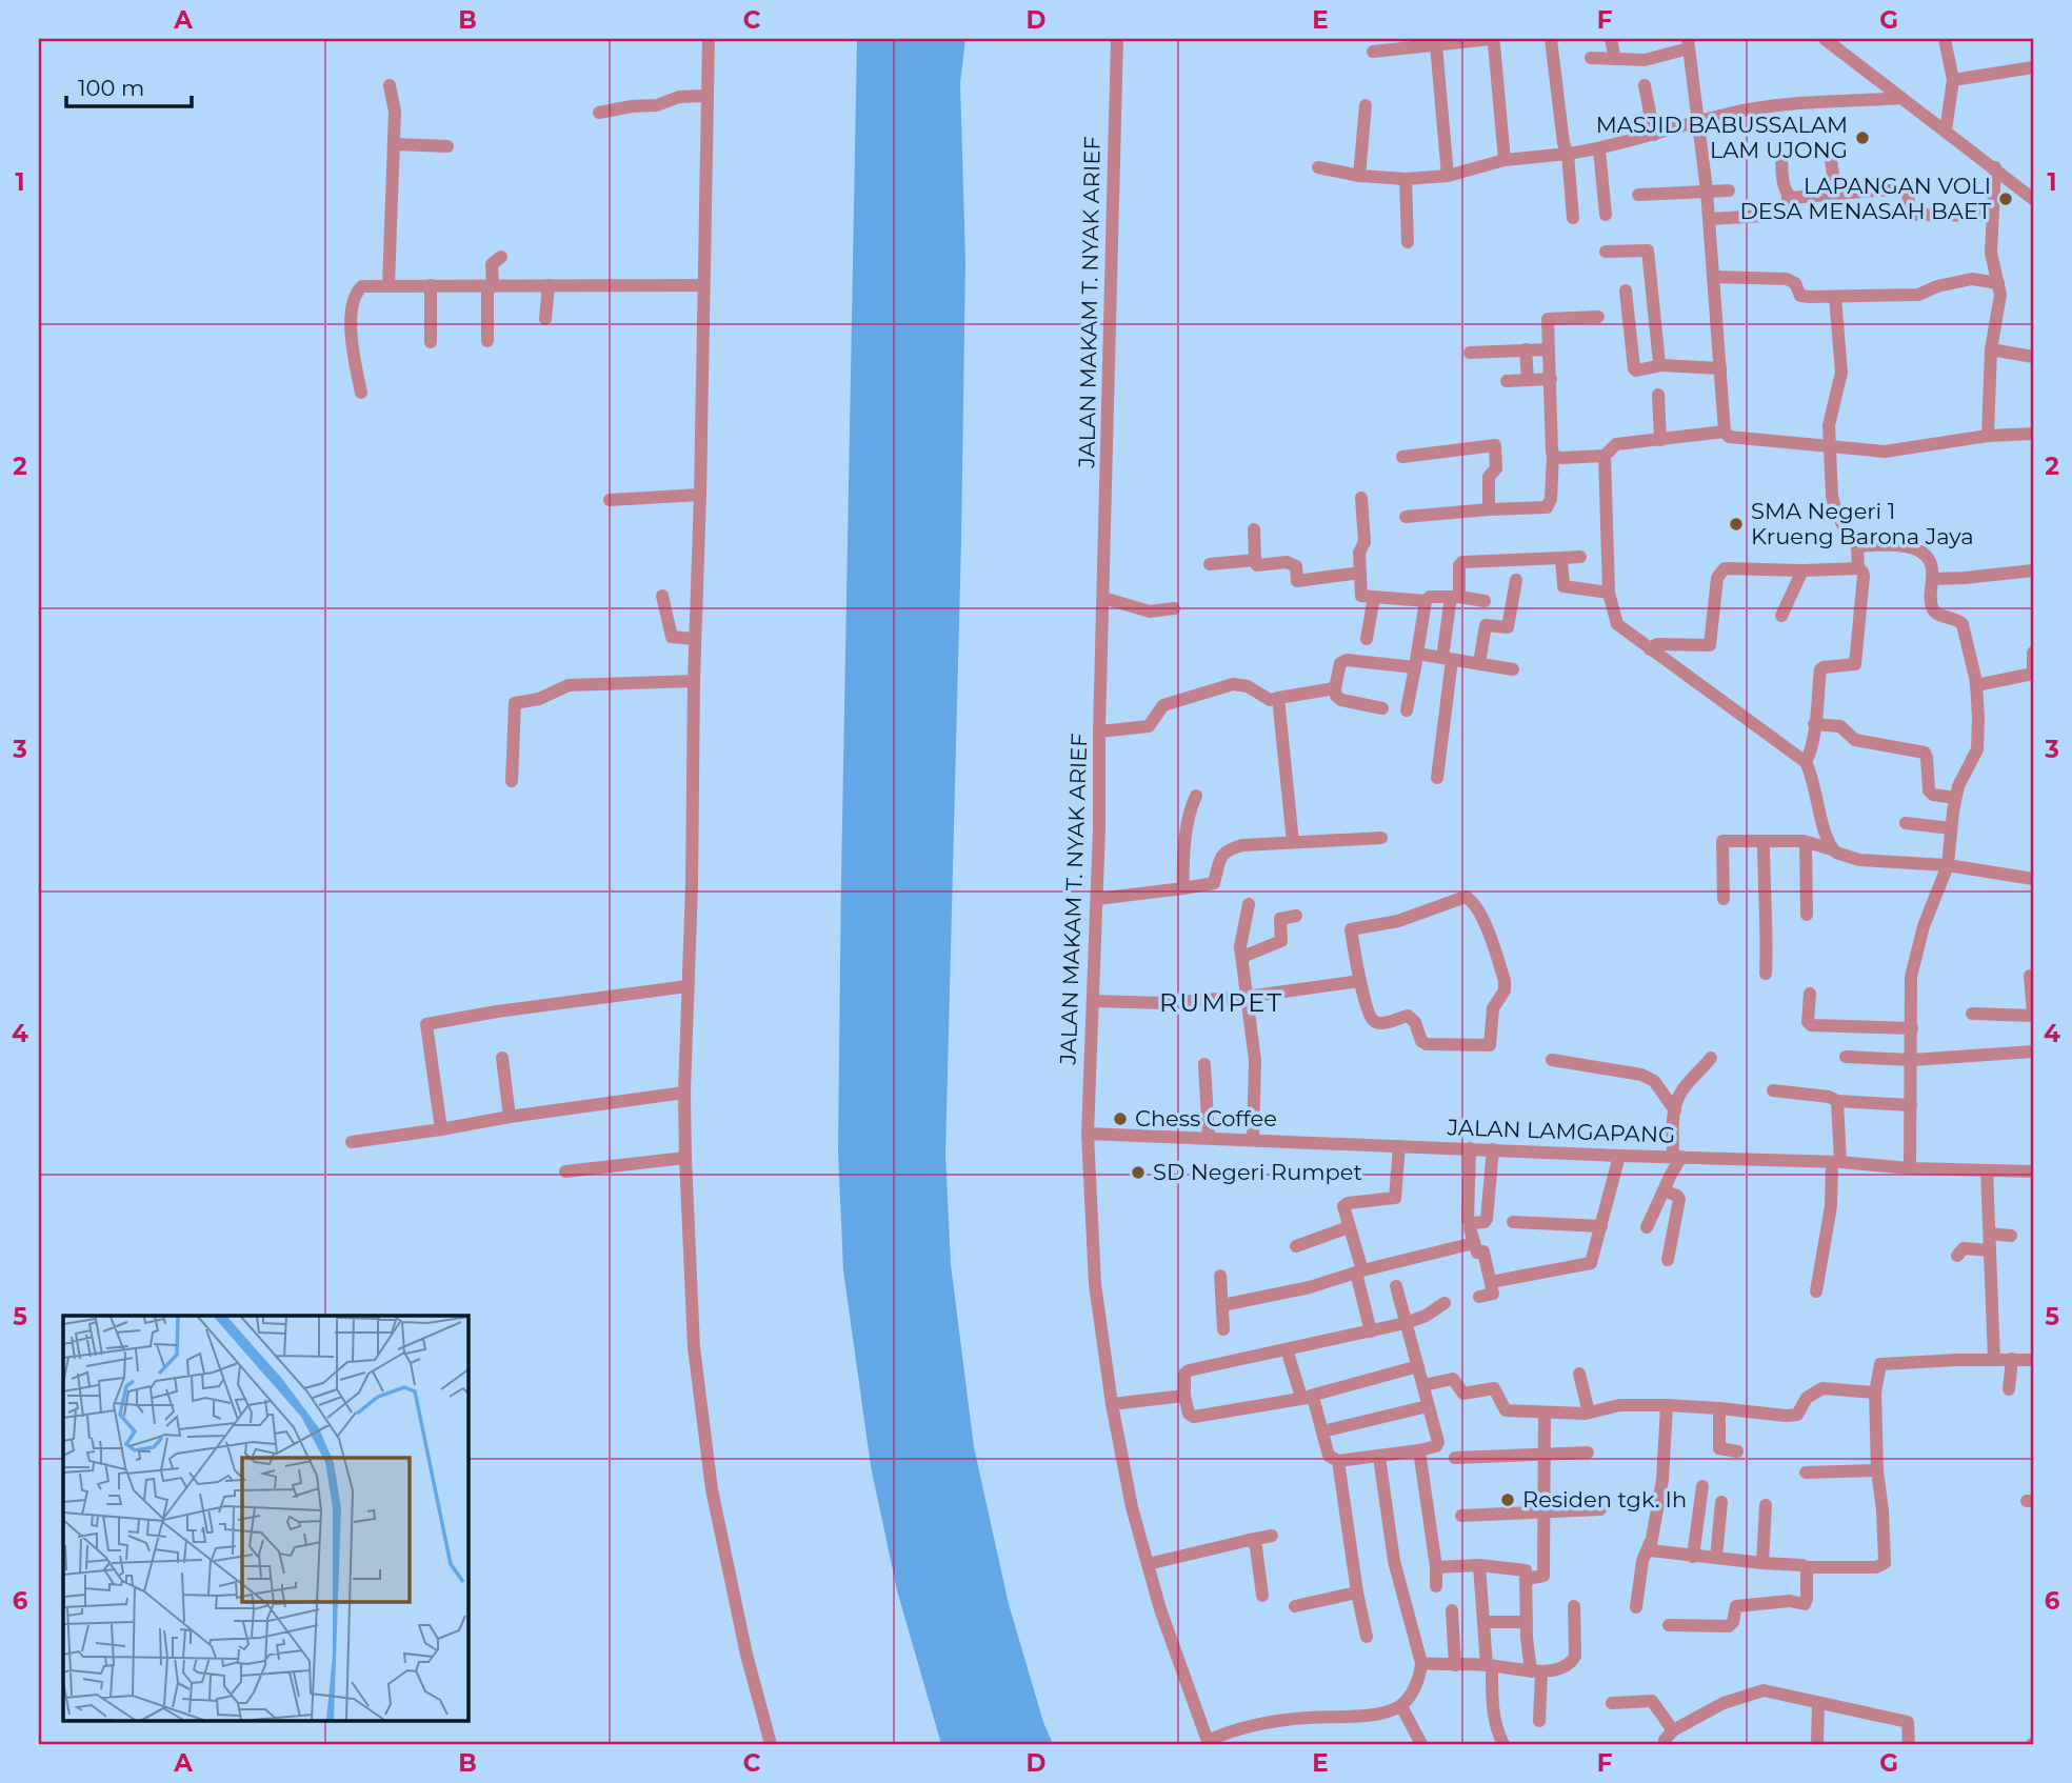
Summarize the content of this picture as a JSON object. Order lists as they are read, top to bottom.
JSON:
{
  "streets": {
    "street": ["JALAN MAKAM T. NYAK ARIEF", "JALAN LAMGAPANG"]
  },
  "crossings": [
    ["JALAN MAKAM T. NYAK ARIEF", "JALAN LAMGAPANG"]
  ],
  "districts": ["RUMPET"],
  "places": [
    "MASJID BABUSSALAM LAM UJONG",
    "LAPANGAN VOLI DESA MENASAH BAET",
    "SMA Negeri 1 Krueng Barona Jaya",
    "Chess Coffee",
    "SD Negeri Rumpet",
    "Residen tgk. Ih"
  ],
  "scale_bar": "100 m",
  "grid": {
    "columns": [
      "A",
      "B",
      "C",
      "D",
      "E",
      "F",
      "G"
    ],
    "rows": [
      "1",
      "2",
      "3",
      "4",
      "5",
      "6"
    ]
  }
}
